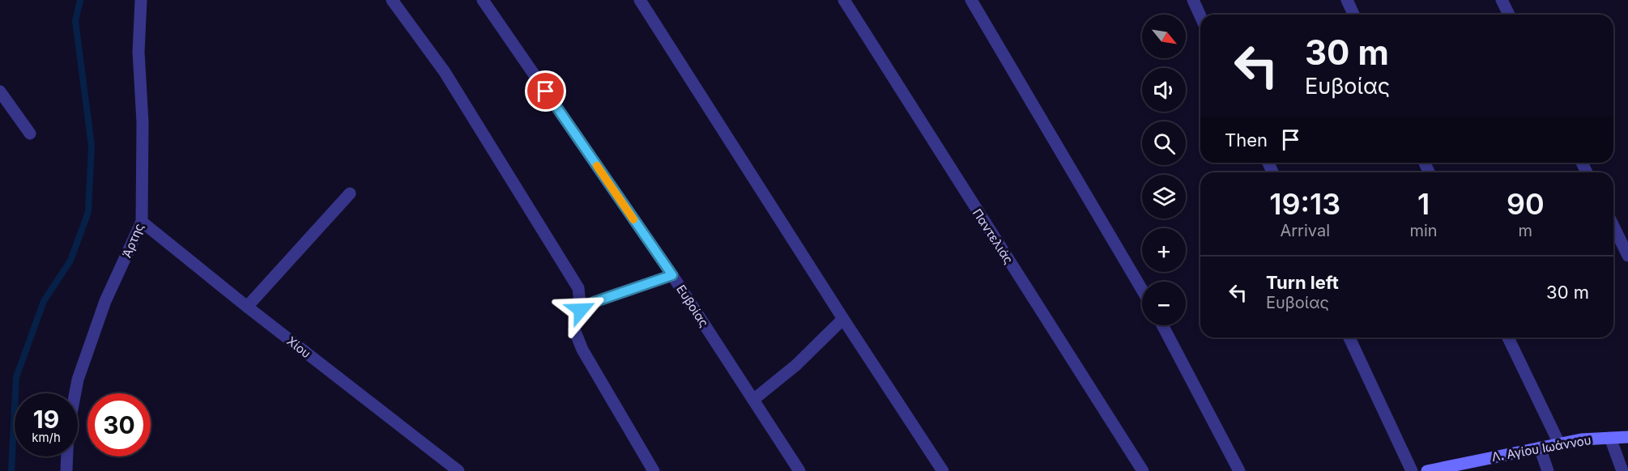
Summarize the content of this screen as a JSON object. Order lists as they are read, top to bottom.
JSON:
{
  "streets": {
    "street": [
      "Παντελιάς",
      "Άρτης",
      "Ευβοίας",
      "Χίου",
      "Λ. Αγίου Ιωάννου"
    ]
  },
  "crossings": [
    ["Άρτης", "Χίου"]
  ],
  "north": "bottom right",
  "page": {
    "map_buttons": ["+", "−"],
    "turn": ["30 m", "Ευβοίας"],
    "then": "Then",
    "eta": [
      "19:13",
      "Arrival",
      "1",
      "min",
      "90",
      "m"
    ],
    "list": [
      {
        "name": "Turn left",
        "note": "Ευβοίας",
        "value": "30 m"
      }
    ],
    "speed": "19 km/h",
    "limit": "30"
  }
}
